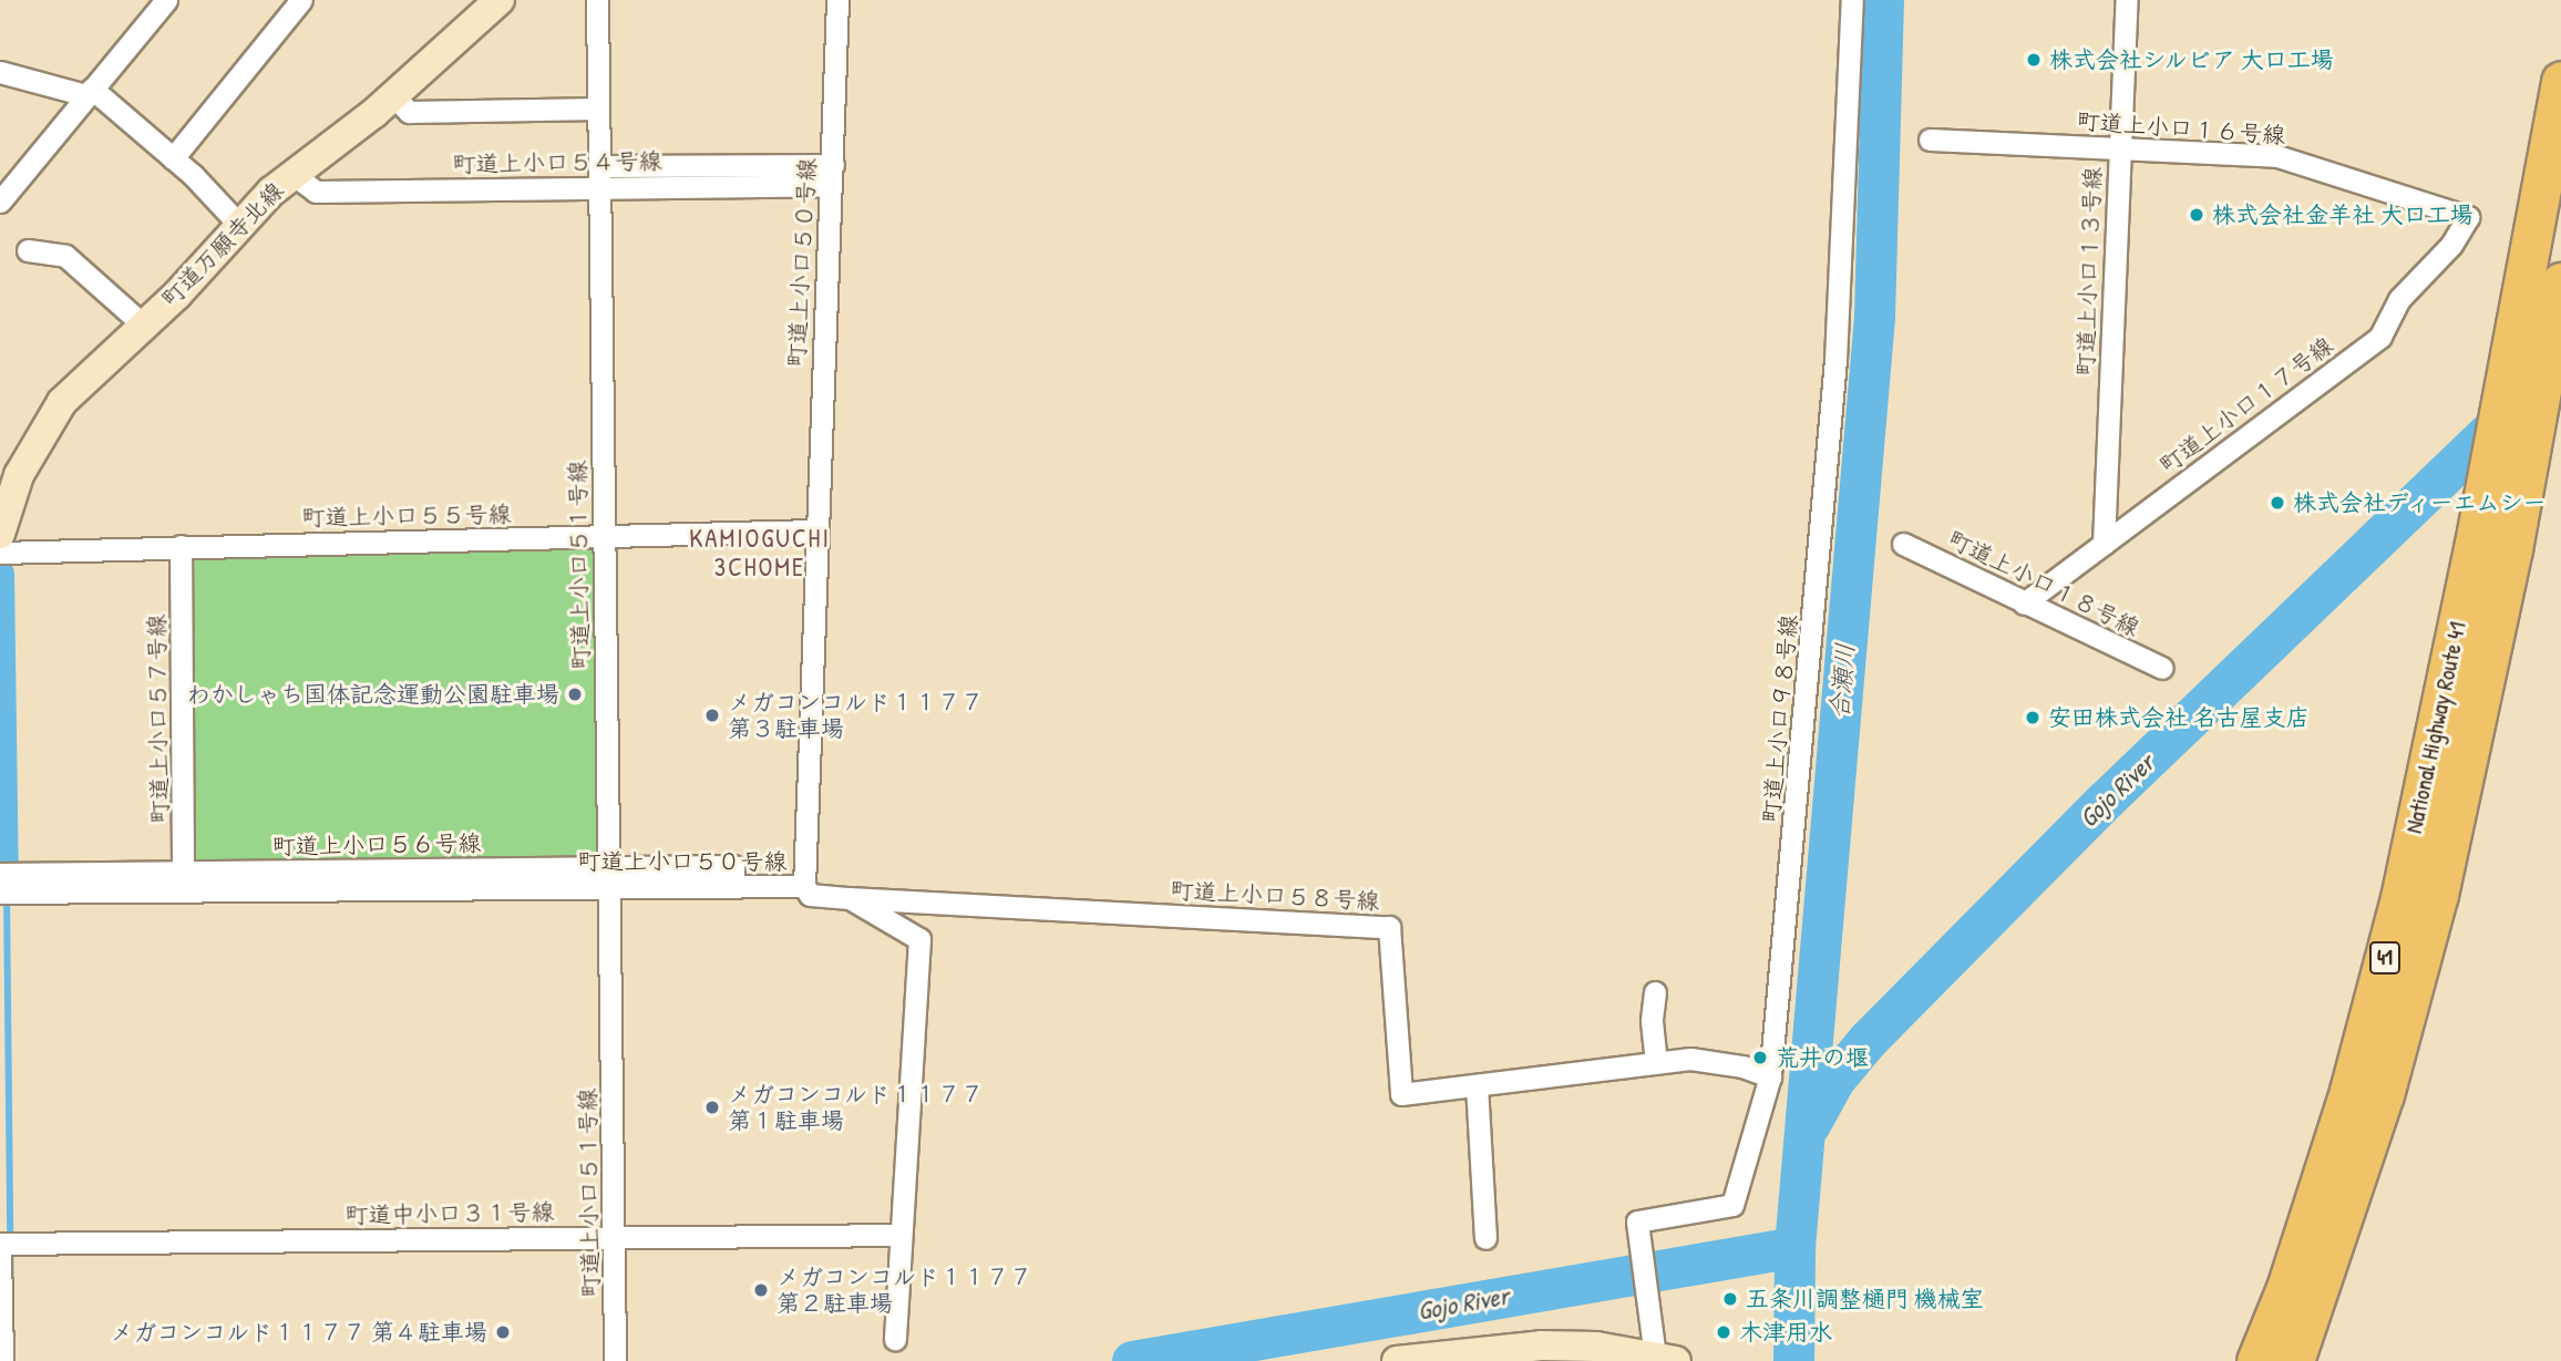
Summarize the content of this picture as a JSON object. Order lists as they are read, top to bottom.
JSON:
{
  "streets": {
    "highway": ["National Highway Route 41", "41"],
    "street": [
      "町道上小口１６号線",
      "町道上小口５４号線",
      "町道万願寺北線",
      "町道上小口５０号線",
      "町道上小口１３号線",
      "町道上小口１７号線",
      "町道上小口５５号線",
      "町道上小口５１号線",
      "町道上小口１８号線",
      "町道上小口５７号線",
      "町道上小口９８号線",
      "町道上小口５６号線",
      "町道上小口５８号線",
      "町道中小口３１号線"
    ]
  },
  "crossings": [
    ["町道上小口１６号線", "町道上小口１３号線"],
    ["町道上小口１６号線", "町道上小口１７号線"],
    ["町道上小口５４号線", "町道万願寺北線"],
    ["町道上小口５４号線", "町道上小口５０号線"],
    ["町道上小口５４号線", "町道上小口５１号線"],
    ["町道上小口５０号線", "町道上小口５５号線"],
    ["町道上小口５０号線", "町道上小口５６号線"],
    ["町道上小口１３号線", "町道上小口１７号線"],
    ["町道上小口１７号線", "町道上小口１８号線"],
    ["町道上小口５５号線", "町道上小口５１号線"],
    ["町道上小口５５号線", "町道上小口５７号線"],
    ["町道上小口５１号線", "町道上小口５６号線"],
    ["町道上小口５１号線", "町道中小口３１号線"],
    ["町道上小口５７号線", "町道上小口５６号線"],
    ["町道上小口９８号線", "町道上小口５８号線"]
  ],
  "districts": ["KAMIOGUCHI 3CHOME"],
  "water": ["合瀬川", "Gojo River"],
  "places": [
    "株式会社シルビア 大口工場",
    "株式会社金羊社 大口工場",
    "株式会社ディーエムシー",
    "わかしゃち国体記念運動公園駐車場",
    "メガコンコルド１１７７ 第３駐車場",
    "安田株式会社 名古屋支店",
    "荒井の堰",
    "メガコンコルド１１７７ 第１駐車場",
    "メガコンコルド１１７７ 第２駐車場",
    "五条川調整樋門 機械室",
    "メガコンコルド１１７７ 第４駐車場",
    "木津用水"
  ]
}
